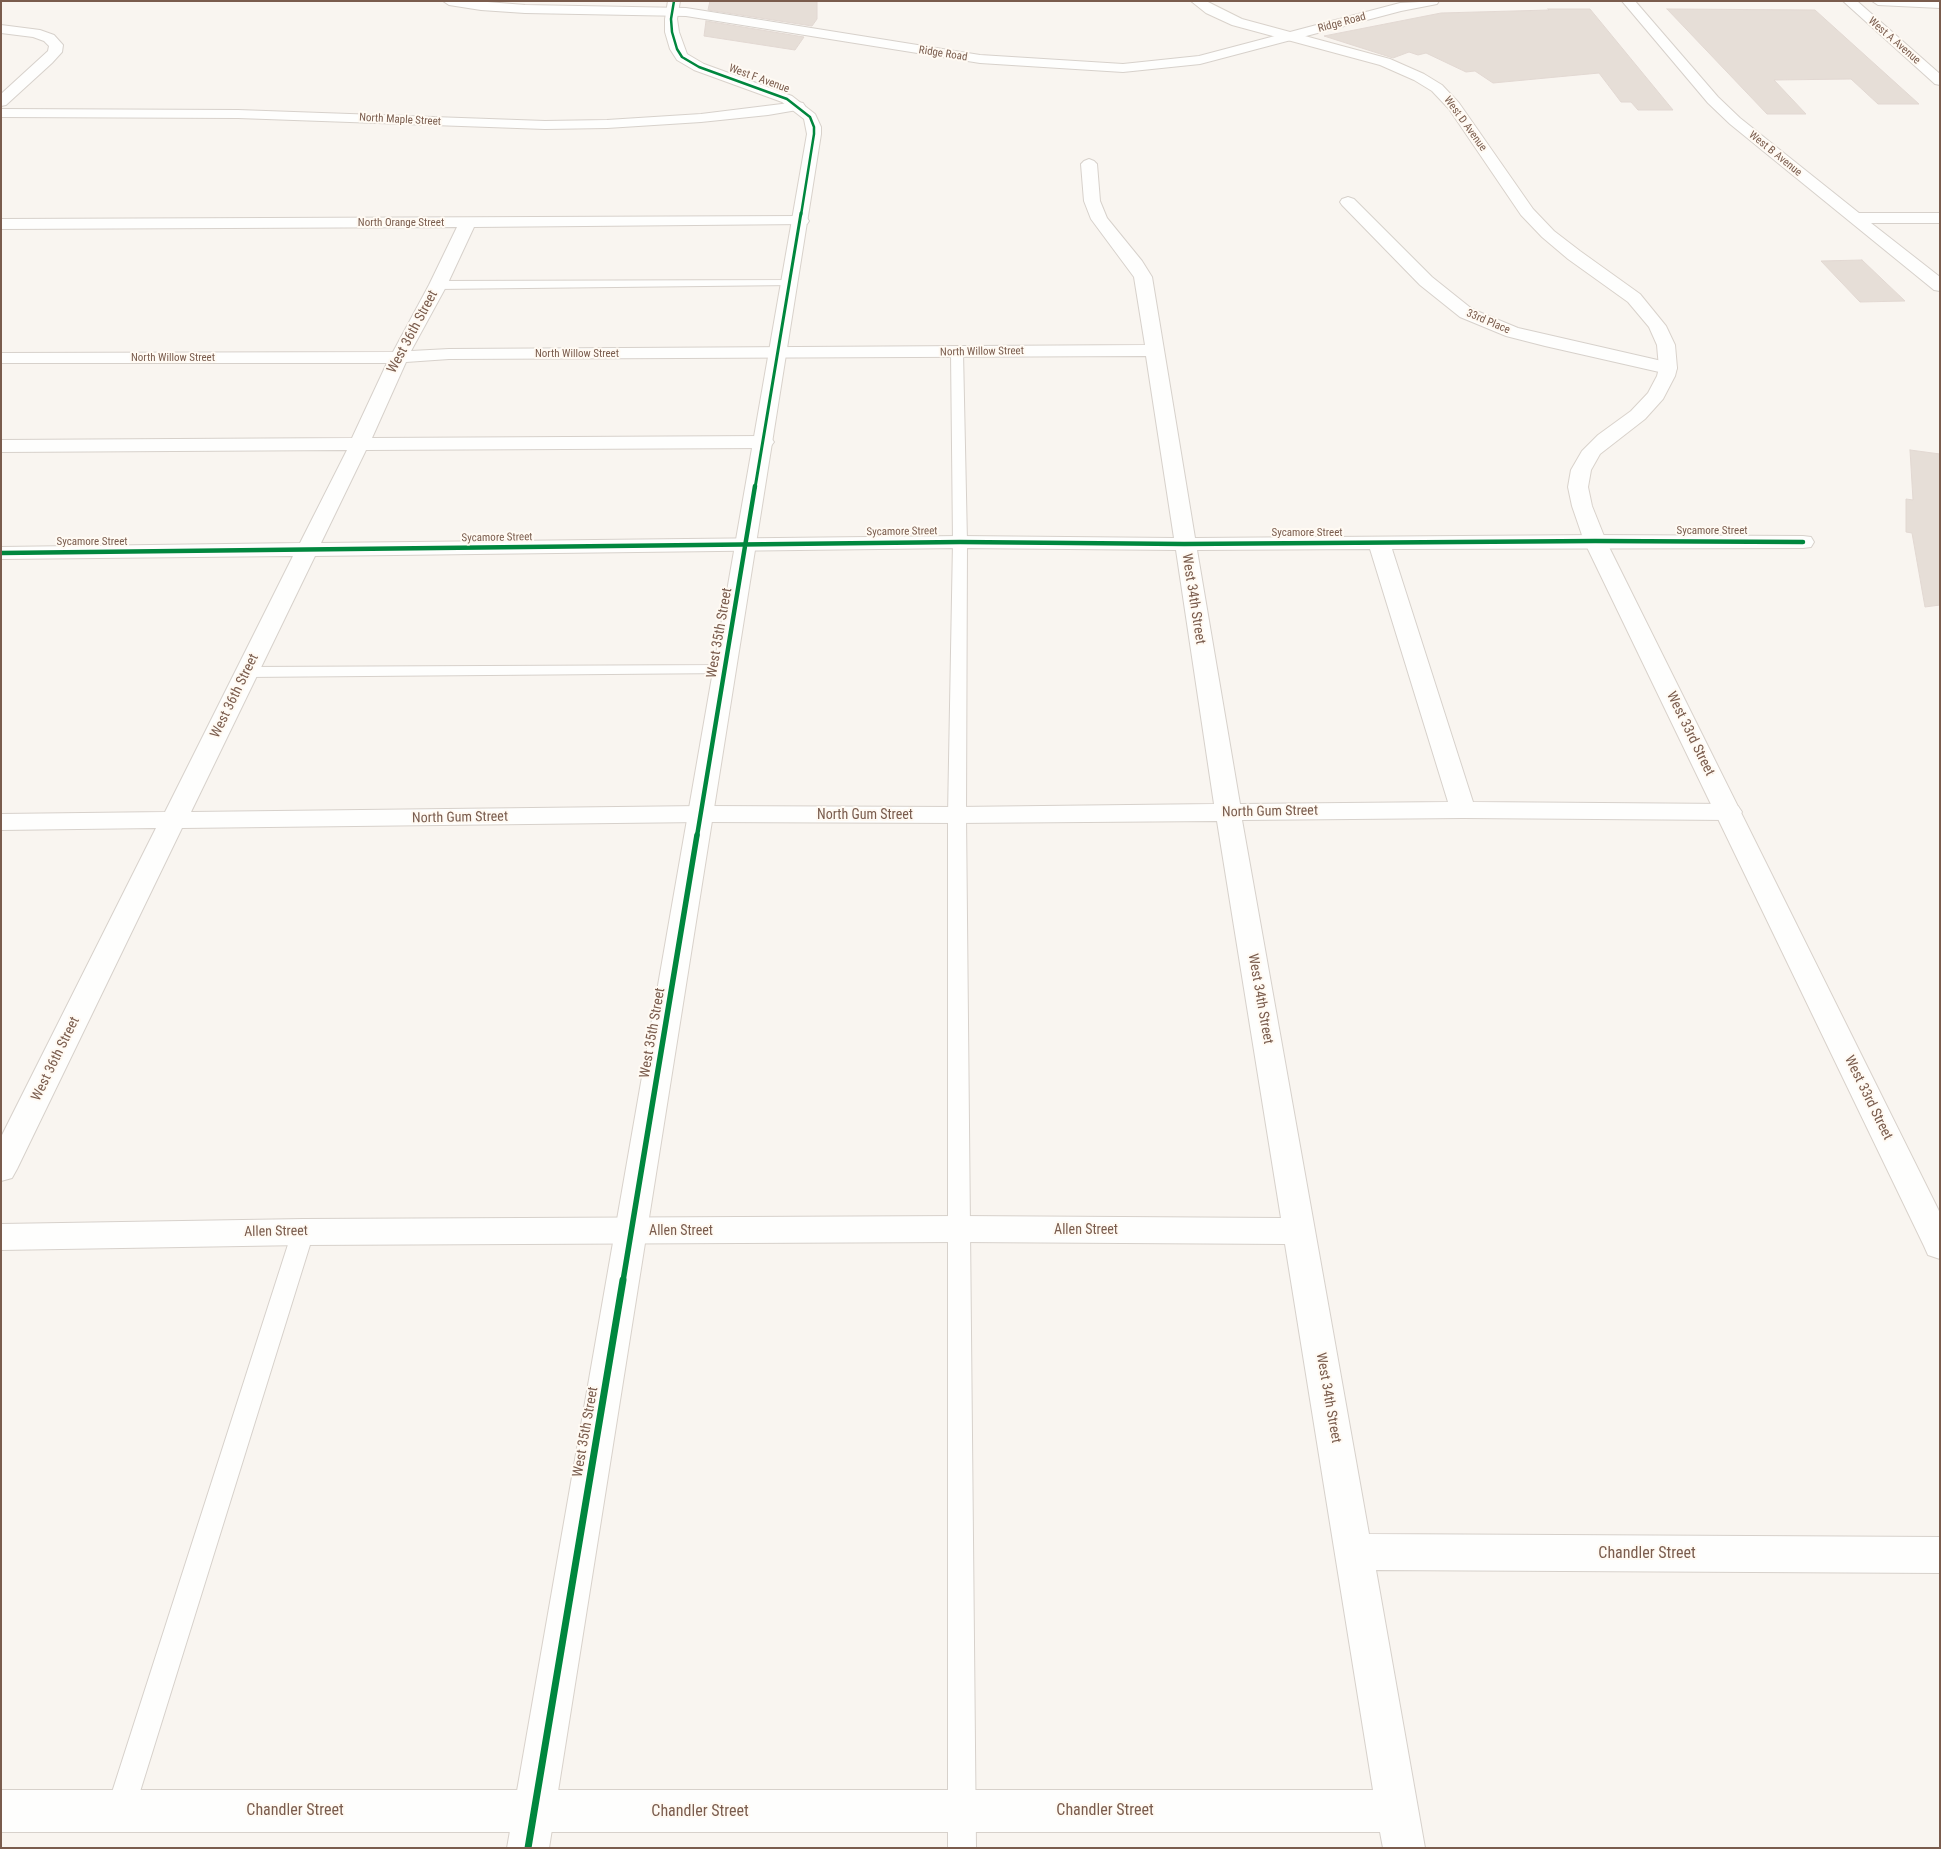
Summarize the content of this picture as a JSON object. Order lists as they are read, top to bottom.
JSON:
{
  "streets": {
    "street": [
      "Ridge Road",
      "West A Avenue",
      "West F Avenue",
      "North Maple Street",
      "West D Avenue",
      "West B Avenue",
      "North Orange Street",
      "33rd Place",
      "West 36th Street",
      "North Willow Street",
      "Sycamore Street",
      "West 34th Street",
      "West 35th Street",
      "West 33rd Street",
      "North Gum Street",
      "Allen Street",
      "Chandler Street"
    ]
  },
  "crossings": [
    ["Ridge Road", "West F Avenue"],
    ["Ridge Road", "West D Avenue"],
    ["West F Avenue", "North Maple Street"],
    ["West F Avenue", "North Orange Street"],
    ["West F Avenue", "West 35th Street"],
    ["West D Avenue", "West 33rd Street"],
    ["North Orange Street", "West 36th Street"],
    ["North Orange Street", "West 35th Street"],
    ["33rd Place", "West 33rd Street"],
    ["West 36th Street", "North Willow Street"],
    ["West 36th Street", "Sycamore Street"],
    ["West 36th Street", "North Gum Street"],
    ["North Willow Street", "West 34th Street"],
    ["North Willow Street", "West 35th Street"],
    ["Sycamore Street", "West 34th Street"],
    ["Sycamore Street", "West 35th Street"],
    ["Sycamore Street", "West 33rd Street"],
    ["West 34th Street", "North Gum Street"],
    ["West 34th Street", "Allen Street"],
    ["West 34th Street", "Chandler Street"],
    ["West 35th Street", "North Gum Street"],
    ["West 35th Street", "Allen Street"],
    ["West 35th Street", "Chandler Street"],
    ["West 33rd Street", "North Gum Street"]
  ]
}
